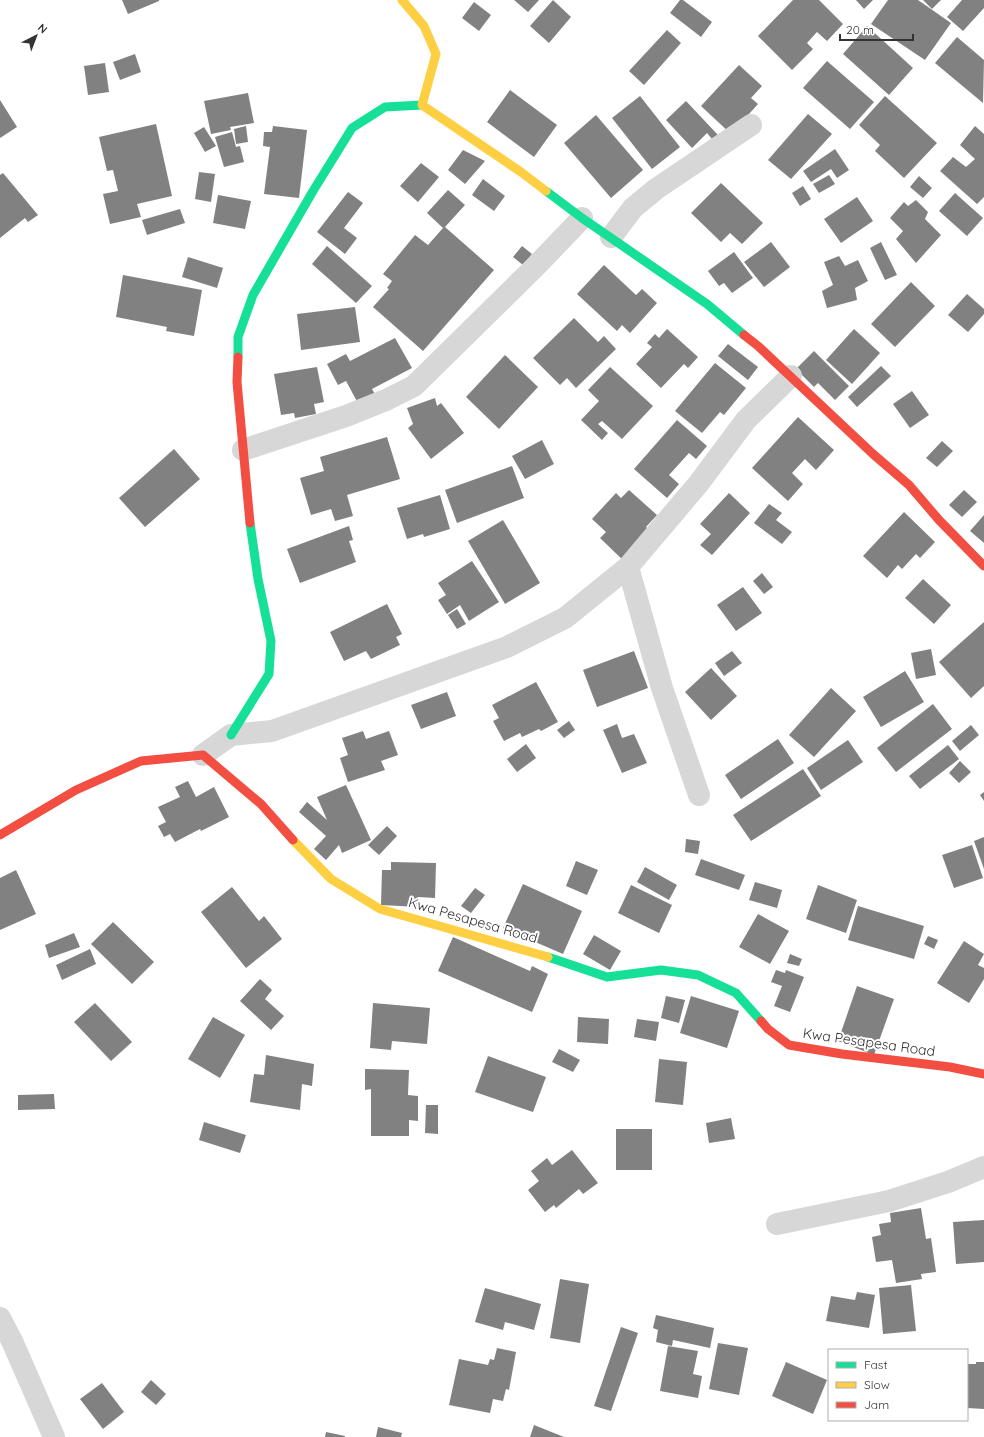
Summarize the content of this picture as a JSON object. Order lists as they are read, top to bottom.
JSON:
{
  "streets": {
    "street": ["Kwa Pesapesa Road"]
  },
  "legend": ["Fast", "Slow", "Jam"],
  "scale_bar": "20 m",
  "north": "top right"
}
